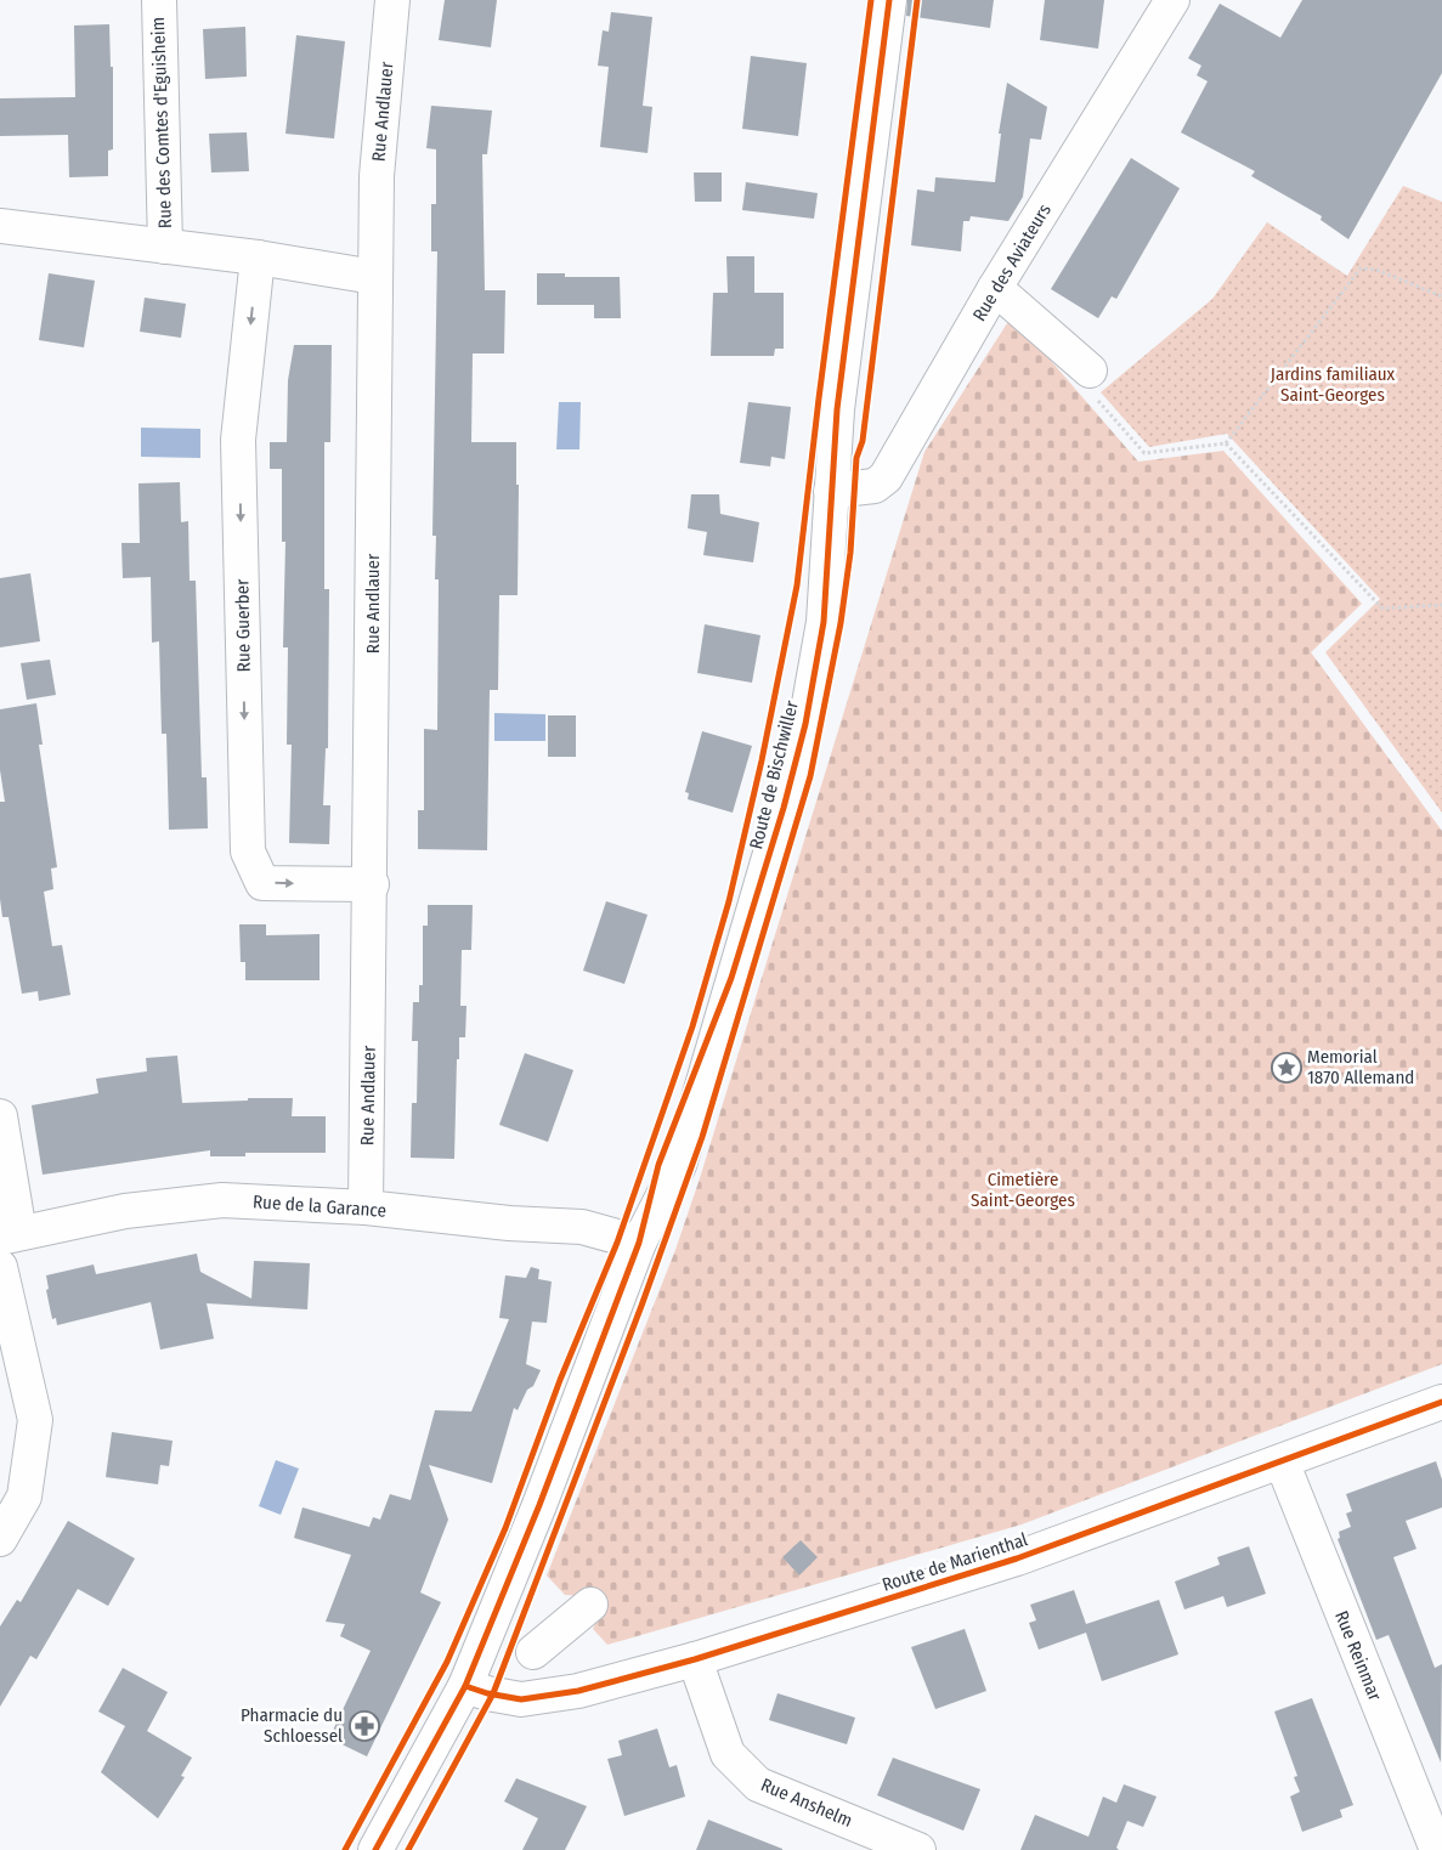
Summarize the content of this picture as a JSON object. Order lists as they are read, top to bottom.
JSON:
{
  "streets": {
    "street": [
      "Rue Andlauer",
      "Rue des Comtes d'Eguisheim",
      "Rue des Aviateurs",
      "Rue Guerber",
      "Route de Bischwiller",
      "Rue de la Garance",
      "Route de Marienthal",
      "Rue Reinmar",
      "Rue Anshelm"
    ]
  },
  "crossings": [
    ["Rue Andlauer", "Rue des Comtes d'Eguisheim"],
    ["Rue Andlauer", "Rue Guerber"],
    ["Rue Andlauer", "Rue de la Garance"],
    ["Rue des Comtes d'Eguisheim", "Rue Guerber"],
    ["Rue des Aviateurs", "Route de Bischwiller"],
    ["Route de Bischwiller", "Rue de la Garance"],
    ["Route de Bischwiller", "Route de Marienthal"],
    ["Route de Marienthal", "Rue Reinmar"],
    ["Route de Marienthal", "Rue Anshelm"]
  ],
  "one_way": ["Rue Guerber"],
  "parks": ["Jardins familiaux Saint-Georges", "Cimetière Saint-Georges"],
  "places": {
    "place": ["Memorial 1870 Allemand"],
    "pharmacy": ["Pharmacie du Schloessel"]
  }
}
